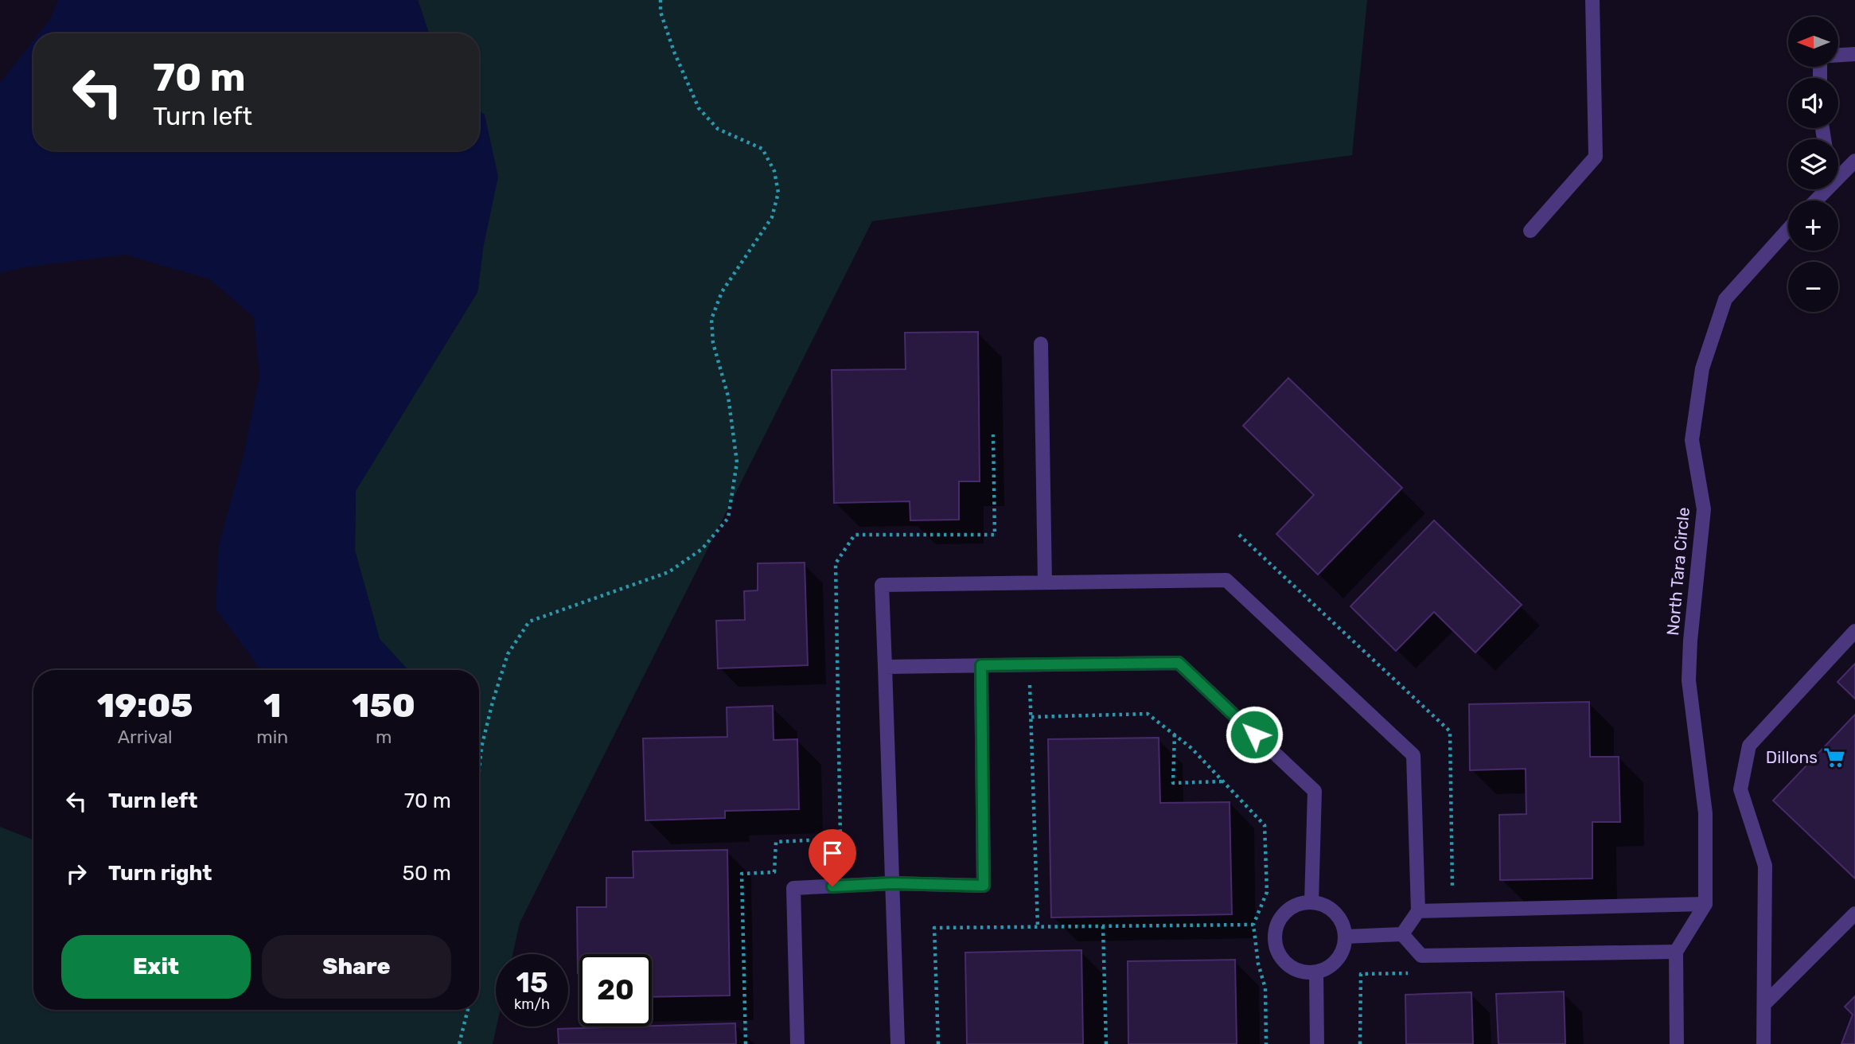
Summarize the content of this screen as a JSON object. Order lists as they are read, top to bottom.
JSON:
{
  "streets": {
    "street": ["North Tara Circle"]
  },
  "places": {
    "supermarket": ["Dillons"]
  },
  "north": "left",
  "page": {
    "map_buttons": ["+", "−"],
    "turn": ["70 m", "Turn left"],
    "eta": [
      "19:05",
      "Arrival",
      "1",
      "min",
      "150",
      "m"
    ],
    "list": [
      {
        "name": "Turn left",
        "value": "70 m"
      },
      {
        "name": "Turn right",
        "value": "50 m"
      }
    ],
    "buttons": ["Exit", "Share"],
    "speed": "15 km/h",
    "limit": "20"
  }
}
